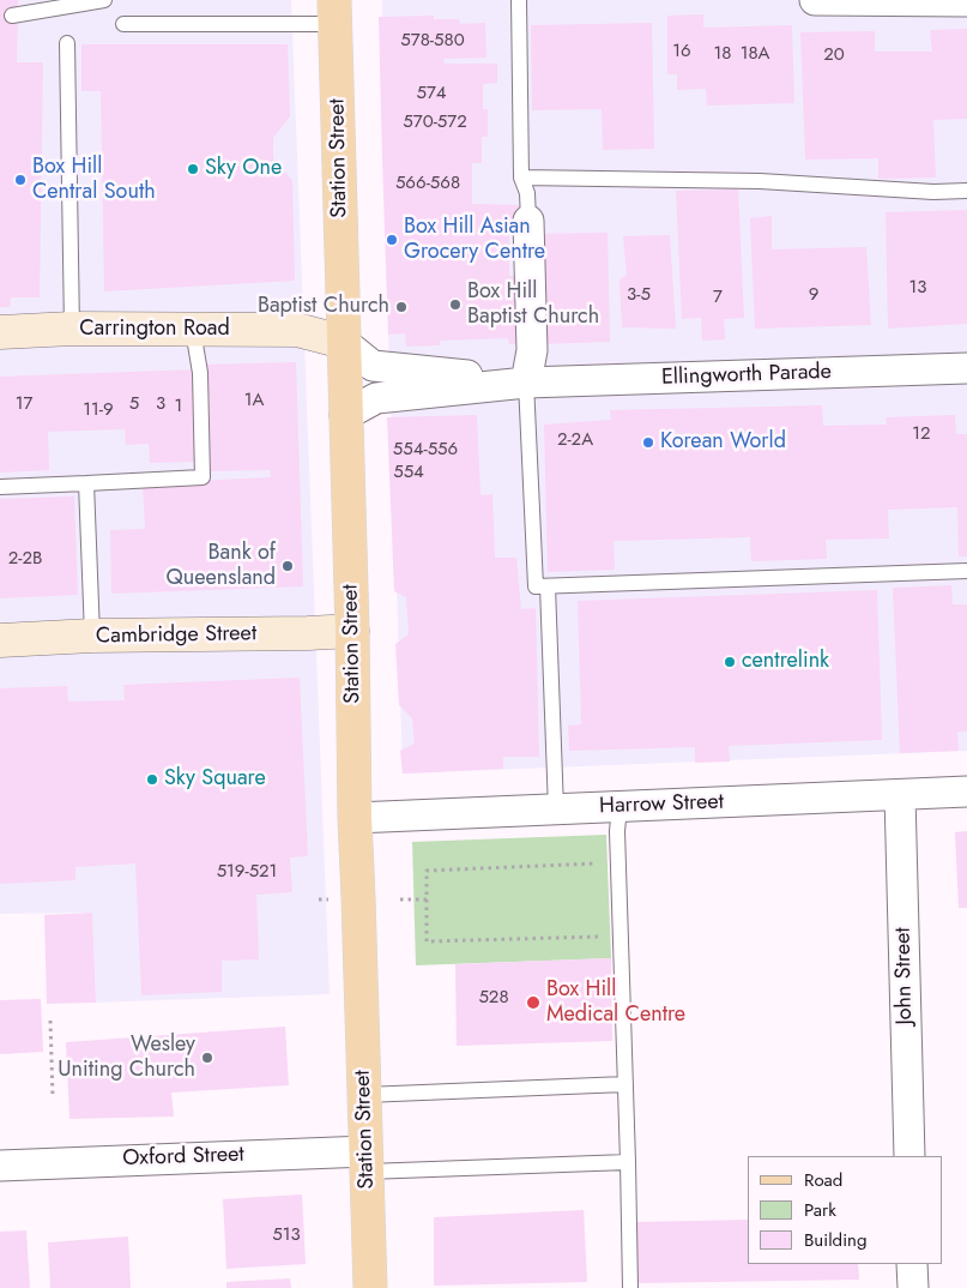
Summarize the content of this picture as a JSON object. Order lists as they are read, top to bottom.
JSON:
{
  "streets": {
    "main road": ["Station Street"],
    "street": [
      "Carrington Road",
      "Ellingworth Parade",
      "Cambridge Street",
      "Harrow Street",
      "John Street",
      "Oxford Street"
    ]
  },
  "crossings": [
    ["Station Street", "Carrington Road"],
    ["Station Street", "Ellingworth Parade"],
    ["Station Street", "Cambridge Street"],
    ["Station Street", "Harrow Street"],
    ["Station Street", "Oxford Street"],
    ["Carrington Road", "Ellingworth Parade"],
    ["Harrow Street", "John Street"]
  ],
  "places": [
    "Sky One",
    "Box Hill Central South",
    "Box Hill Asian Grocery Centre",
    "Box Hill Baptist Church",
    "Baptist Church",
    "Korean World",
    "Bank of Queensland",
    "centrelink",
    "Sky Square",
    "Box Hill Medical Centre",
    "Wesley Uniting Church"
  ],
  "house_numbers": [
    "578-580",
    "16",
    "18",
    "18A",
    "20",
    "574",
    "570-572",
    "566-568",
    "13",
    "3-5",
    "9",
    "7",
    "1A",
    "17",
    "5",
    "3",
    "1",
    "11-9",
    "12",
    "2-2A",
    "554-556",
    "554",
    "2-2B",
    "519-521",
    "528",
    "513"
  ],
  "legend": ["Road", "Park", "Building"]
}
